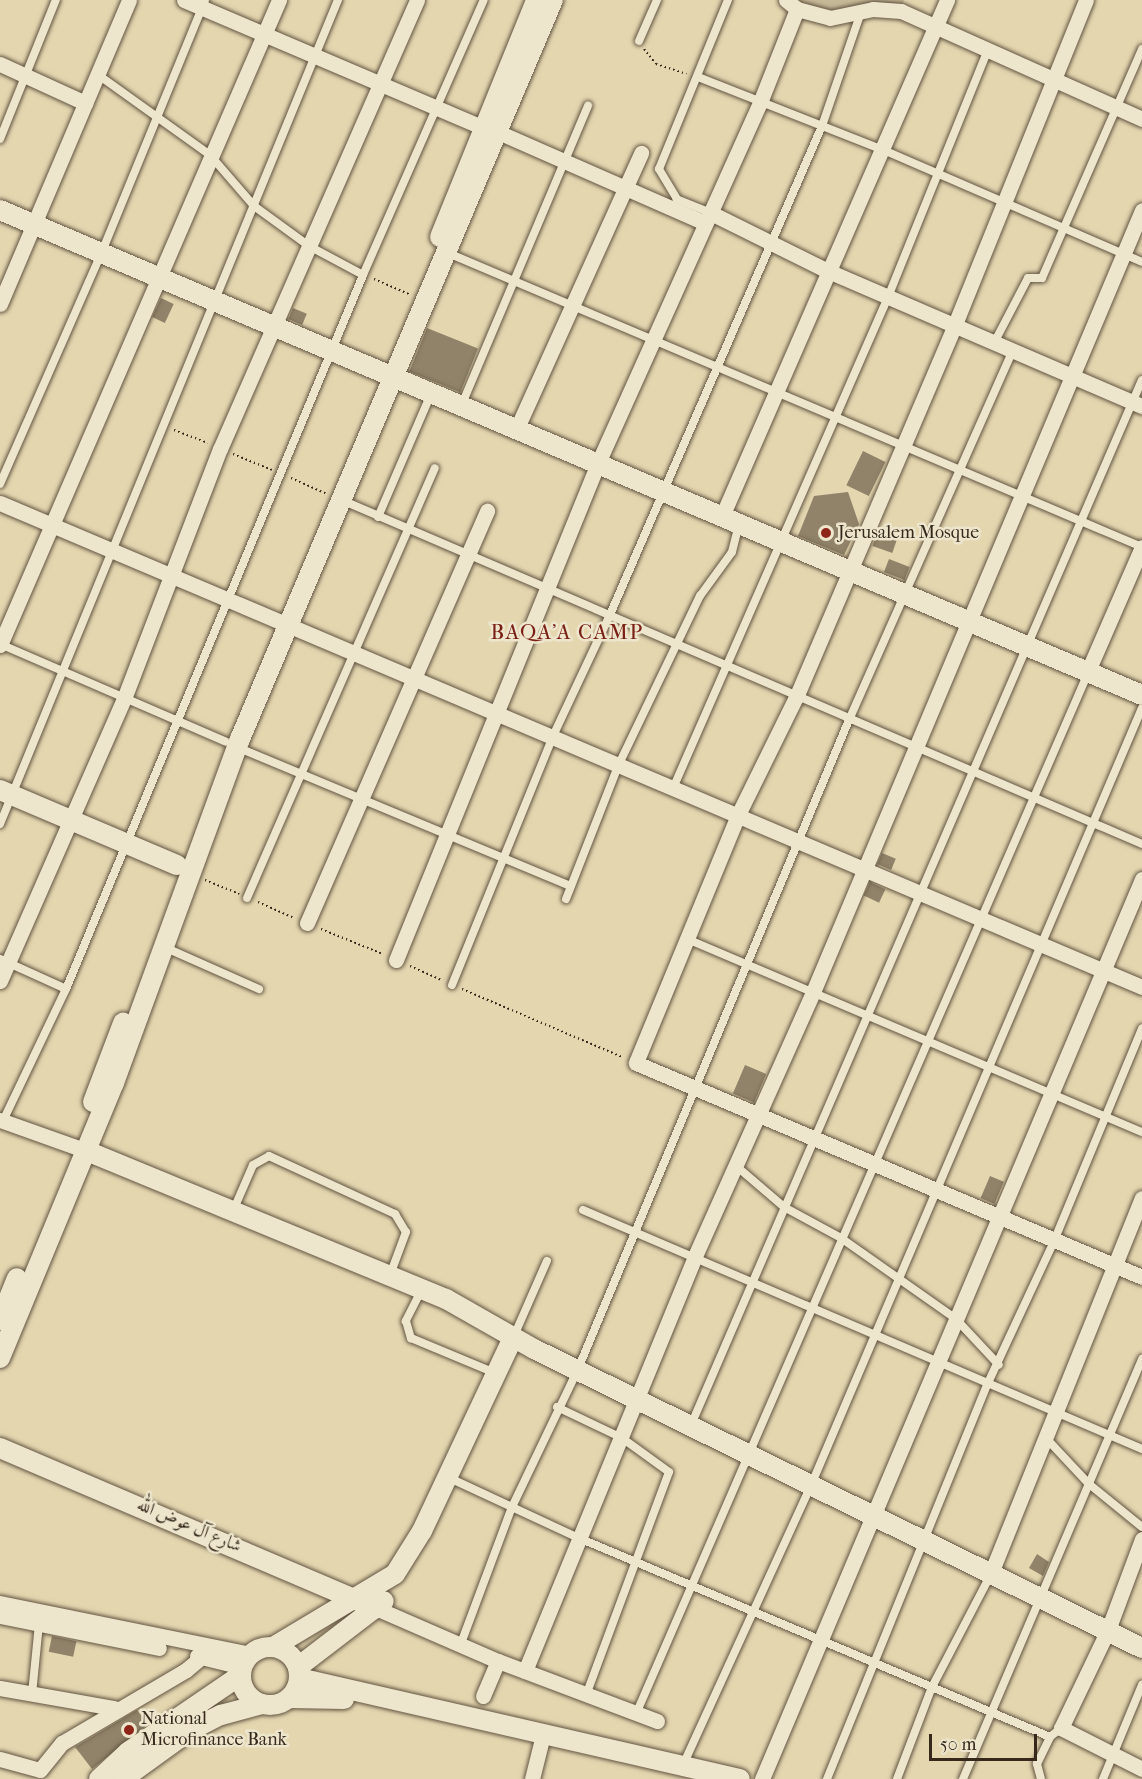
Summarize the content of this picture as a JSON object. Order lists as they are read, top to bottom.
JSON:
{
  "streets": {
    "street": ["شارع آل عوض الله"]
  },
  "districts": ["BAQA'A CAMP"],
  "places": ["Jerusalem Mosque", "National Microfinance Bank"],
  "scale_bar": "50 m"
}
